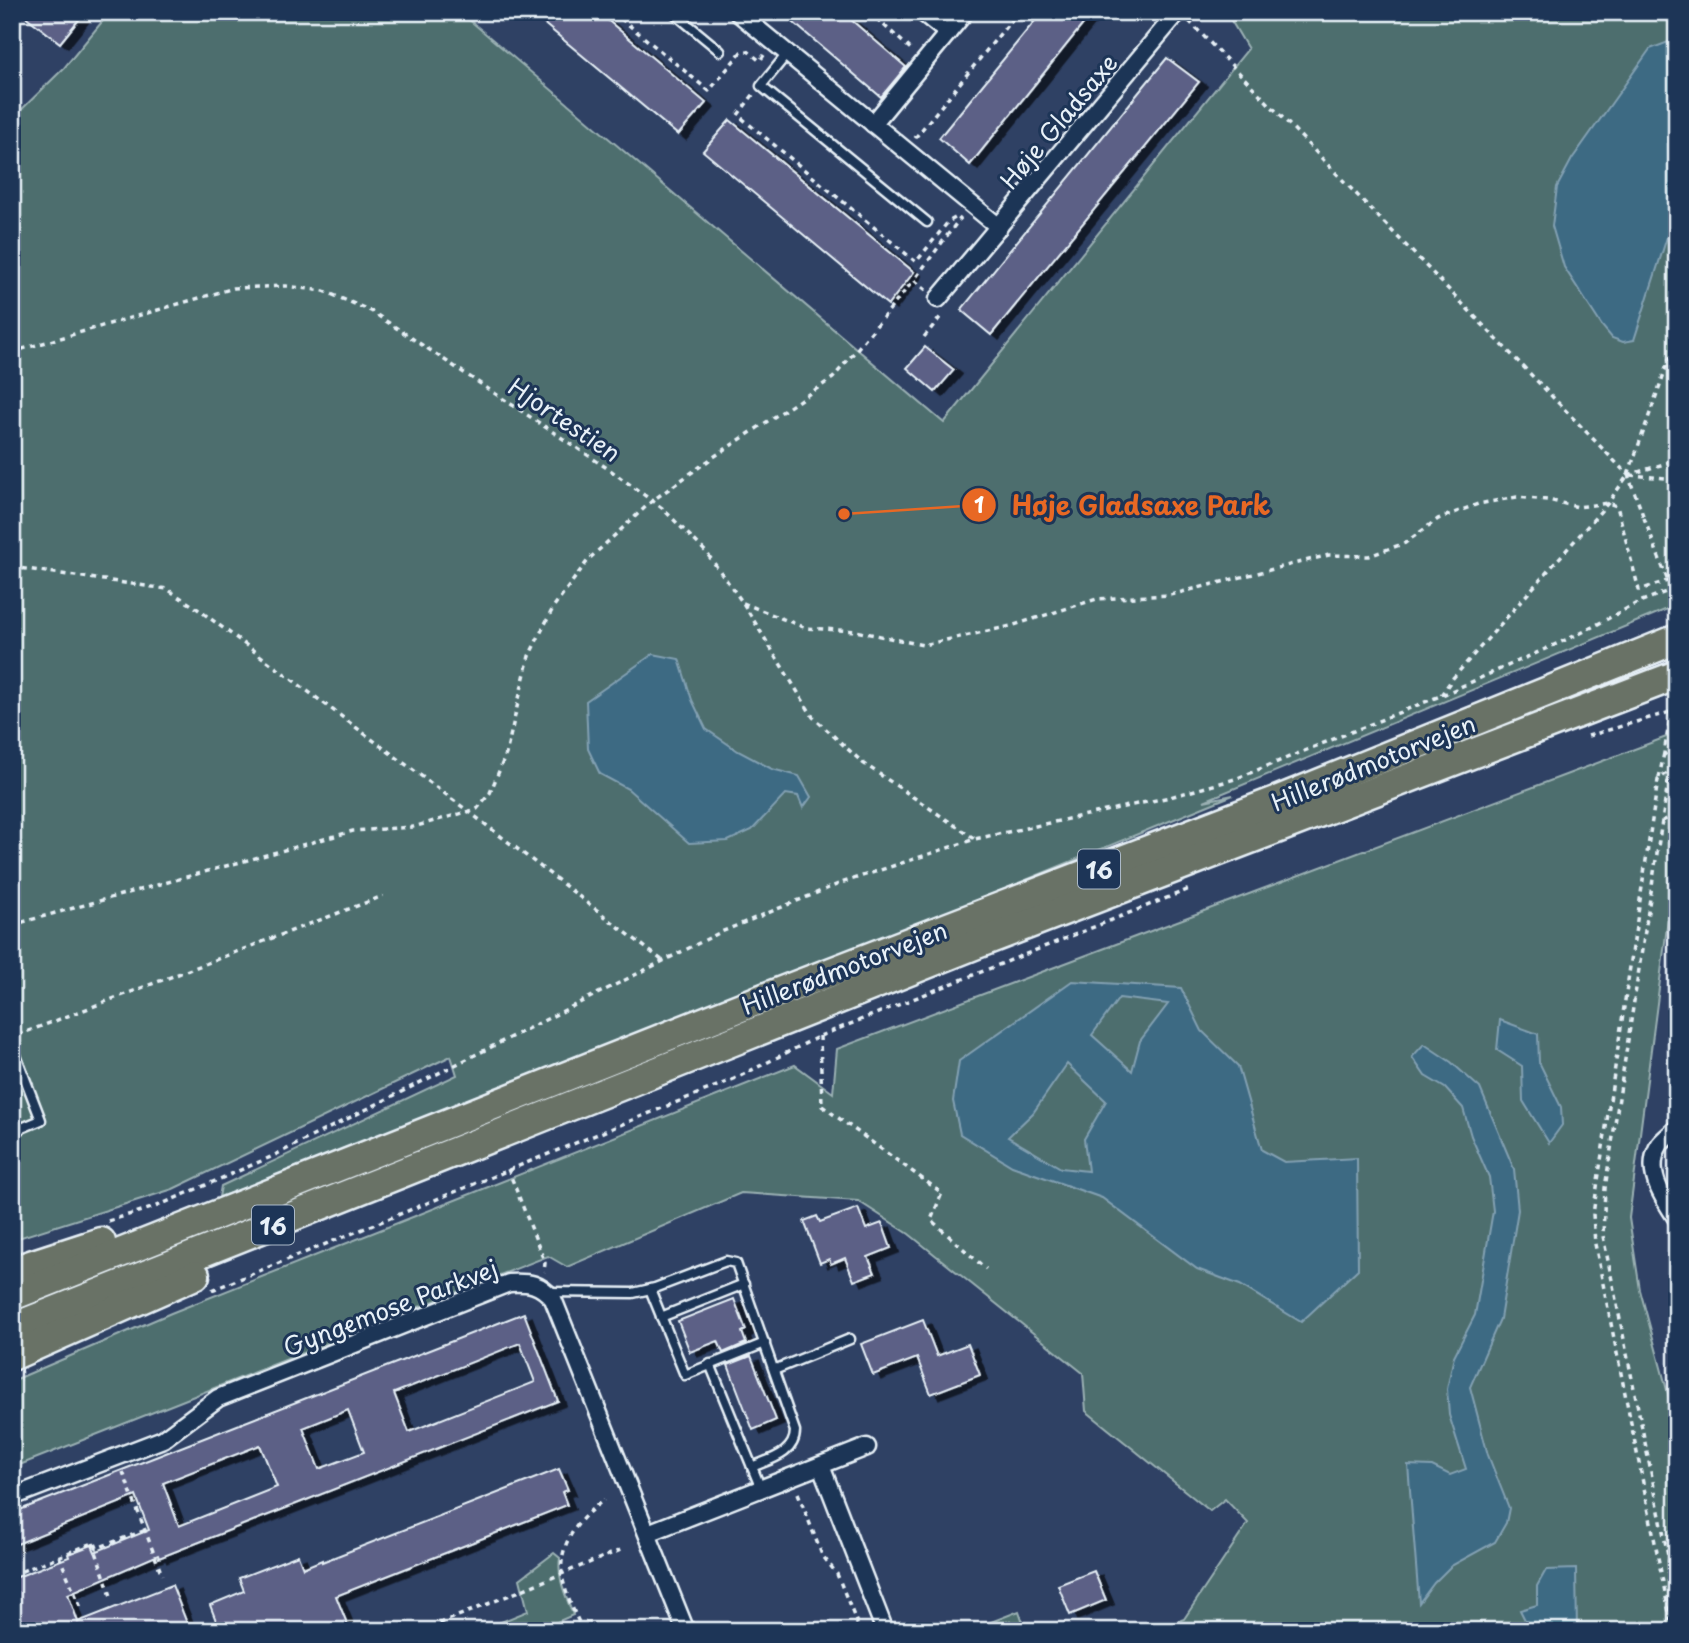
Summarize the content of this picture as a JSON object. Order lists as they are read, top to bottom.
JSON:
{
  "streets": {
    "highway": ["Hillerødmotorvejen", "16"],
    "street": ["Høje Gladsaxe", "Gyngemose Parkvej"],
    "path": ["Hjortestien"]
  },
  "places": ["Høje Gladsaxe Park"]
}
